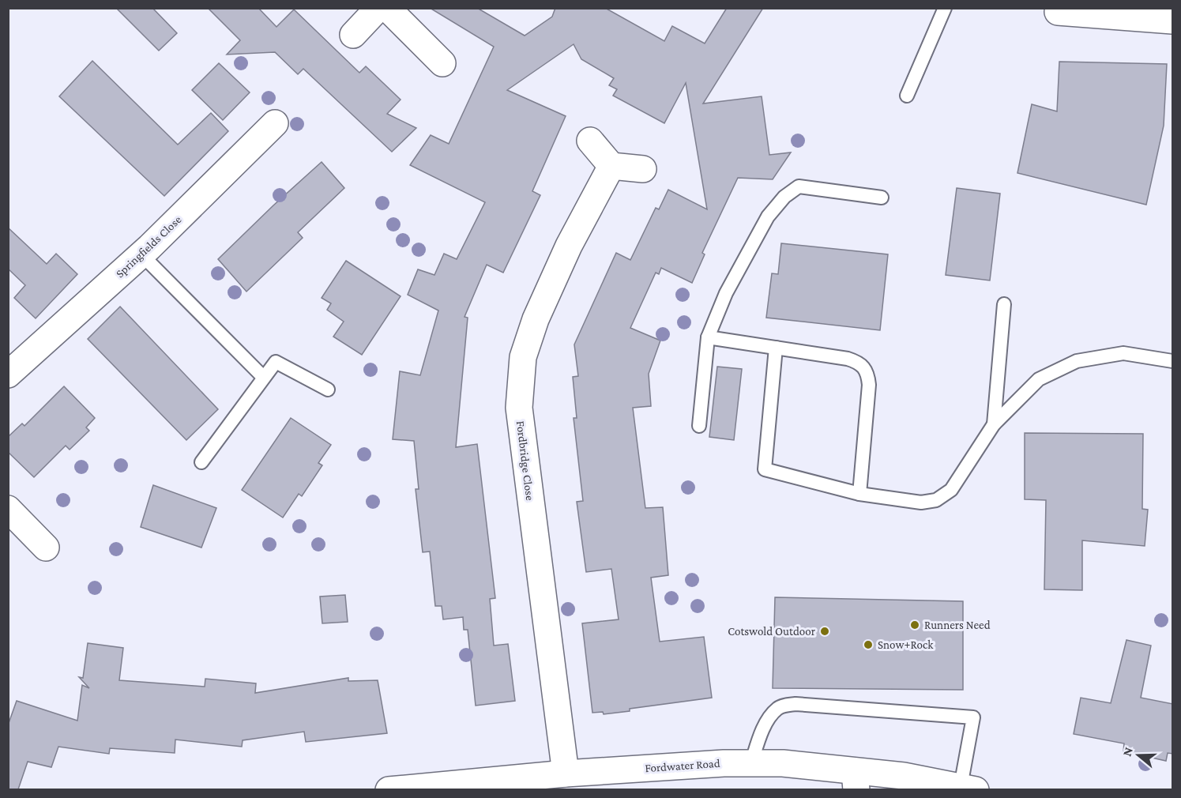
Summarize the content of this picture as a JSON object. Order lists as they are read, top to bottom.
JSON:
{
  "streets": {
    "street": ["Springfields Close", "Fordbridge Close", "Fordwater Road"]
  },
  "crossings": [
    ["Fordbridge Close", "Fordwater Road"]
  ],
  "places": ["Runners Need", "Cotswold Outdoor", "Snow+Rock"],
  "north": "left"
}
